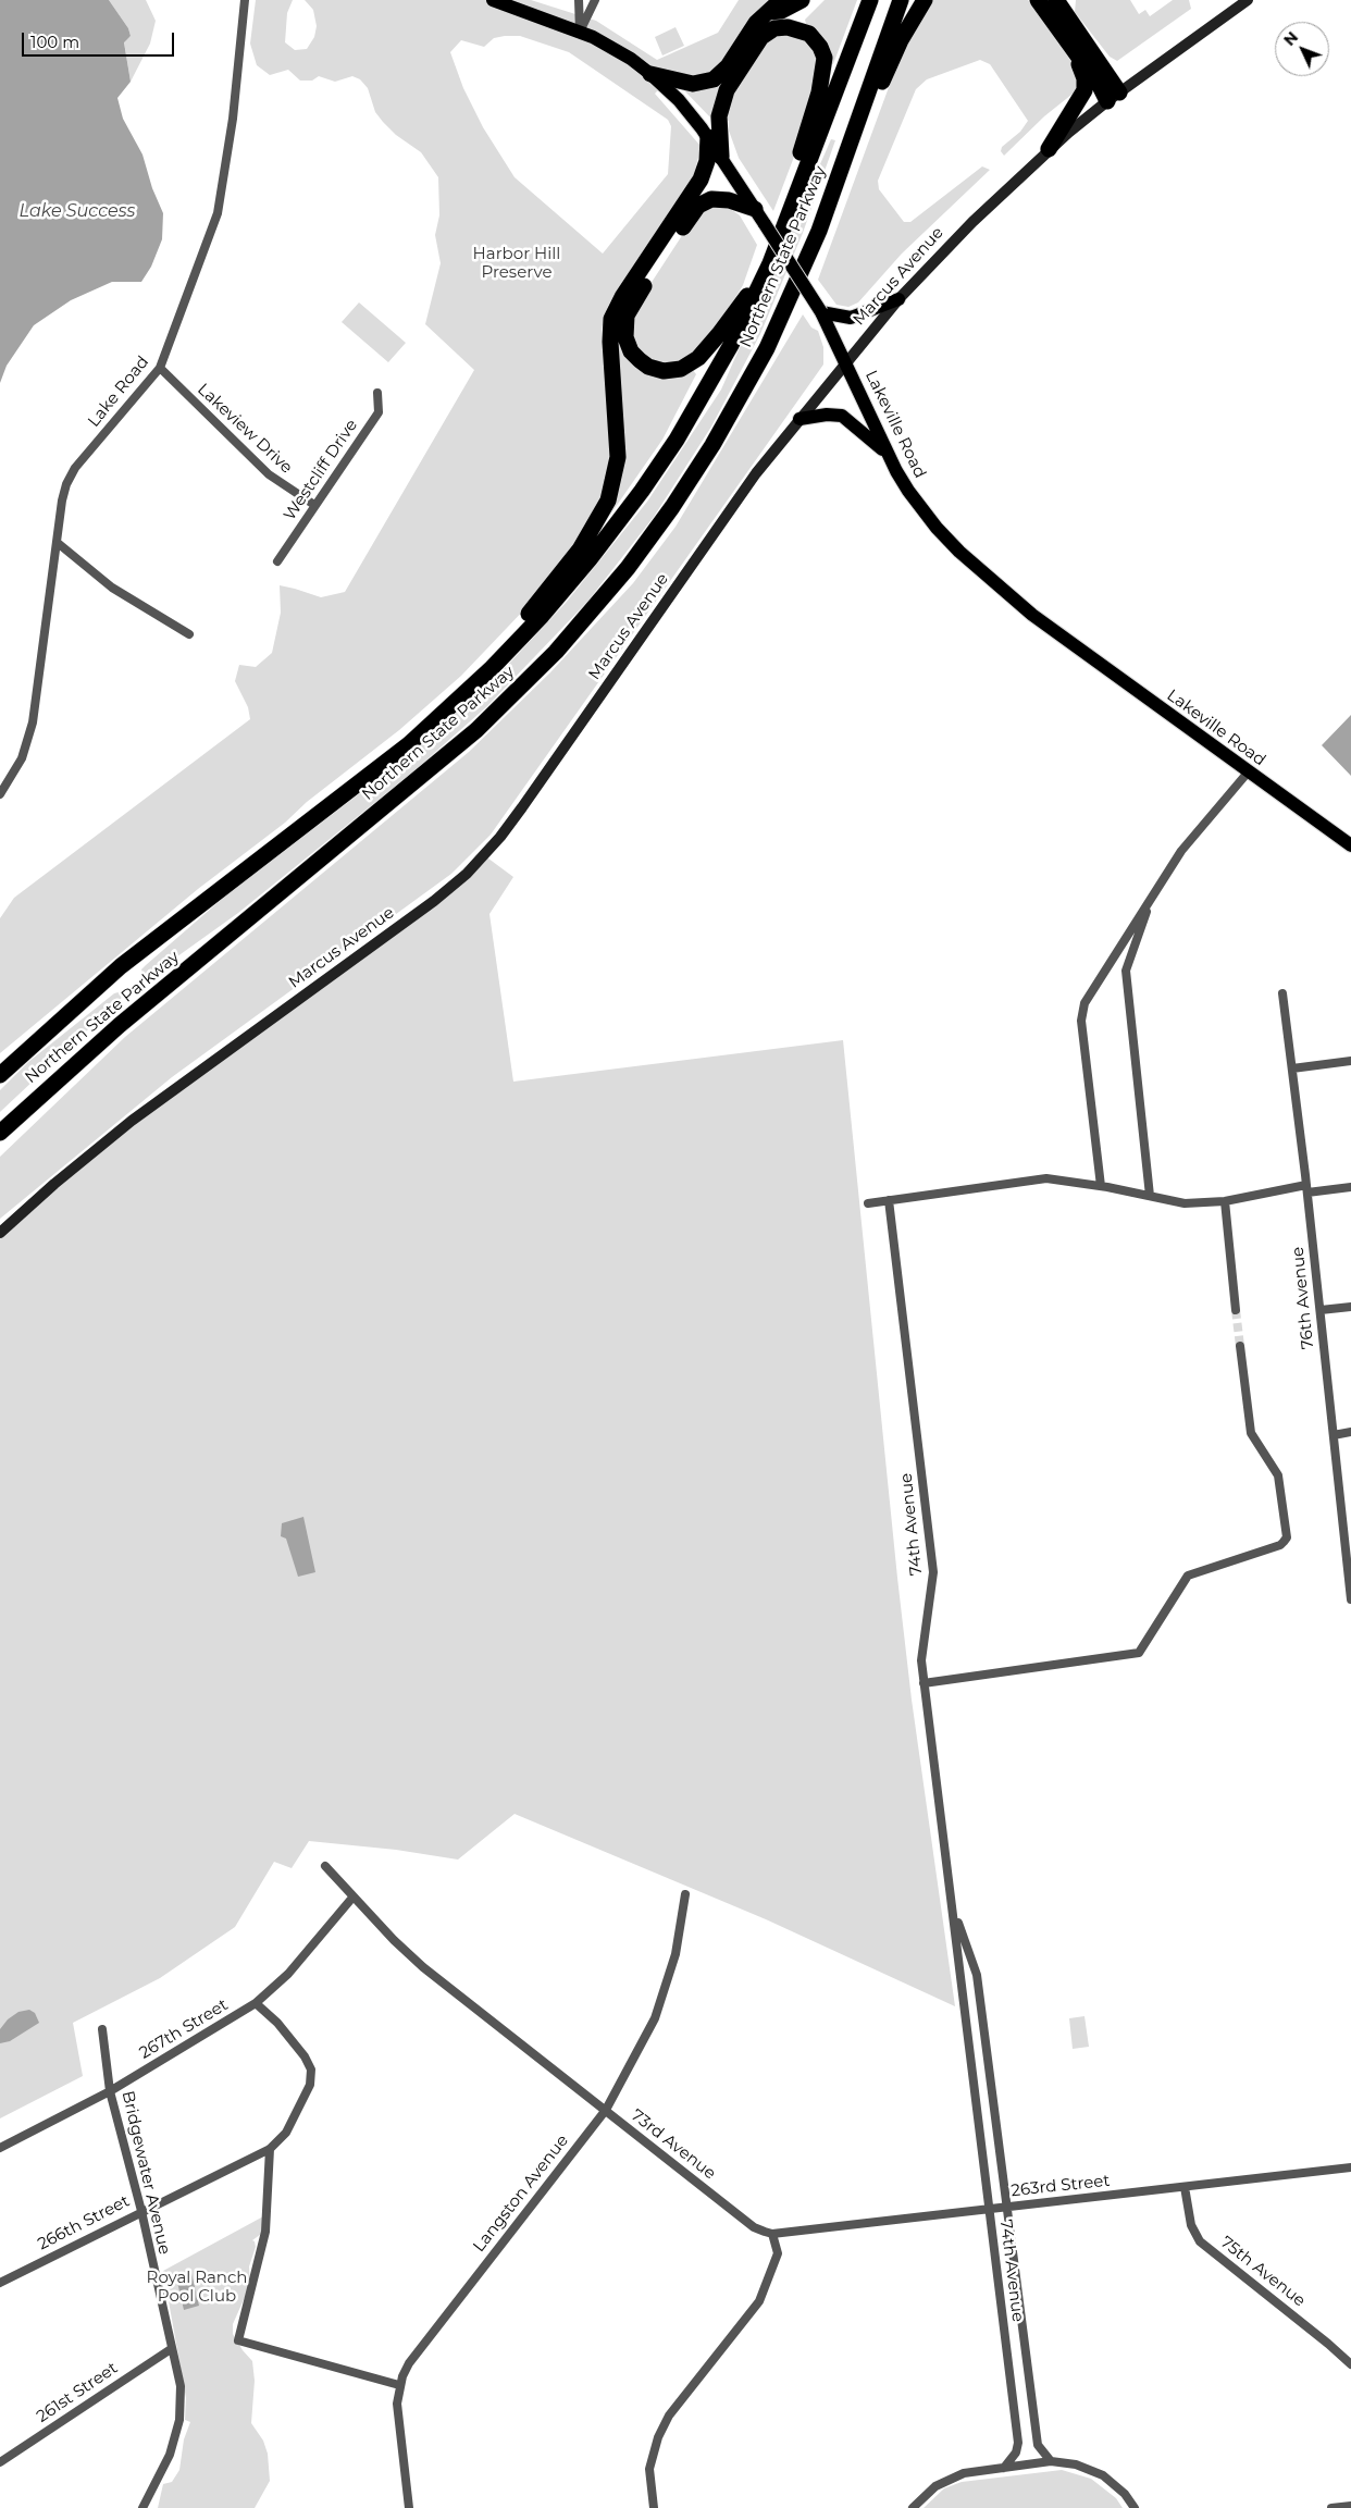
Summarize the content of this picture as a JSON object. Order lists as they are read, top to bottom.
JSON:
{
  "streets": {
    "highway": ["Northern State Parkway"],
    "main road": ["Marcus Avenue", "Lakeville Road"],
    "street": [
      "Lake Road",
      "Lakeview Drive",
      "Westcliff Drive",
      "76th Avenue",
      "74th Avenue",
      "267th Street",
      "73rd Avenue",
      "Bridgewater Avenue",
      "263rd Street",
      "Langston Avenue",
      "266th Street",
      "75th Avenue",
      "261st Street"
    ]
  },
  "crossings": [
    ["Marcus Avenue", "Lakeville Road"],
    ["Lake Road", "Lakeview Drive"],
    ["Lakeview Drive", "Westcliff Drive"],
    ["74th Avenue", "263rd Street"],
    ["267th Street", "73rd Avenue"],
    ["267th Street", "Bridgewater Avenue"],
    ["73rd Avenue", "263rd Street"],
    ["73rd Avenue", "Langston Avenue"],
    ["Bridgewater Avenue", "266th Street"],
    ["Bridgewater Avenue", "261st Street"],
    ["263rd Street", "75th Avenue"]
  ],
  "water": ["Lake Success"],
  "parks": ["Harbor Hill Preserve", "Royal Ranch Pool Club"],
  "scale_bar": "100 m",
  "north": "top left"
}
